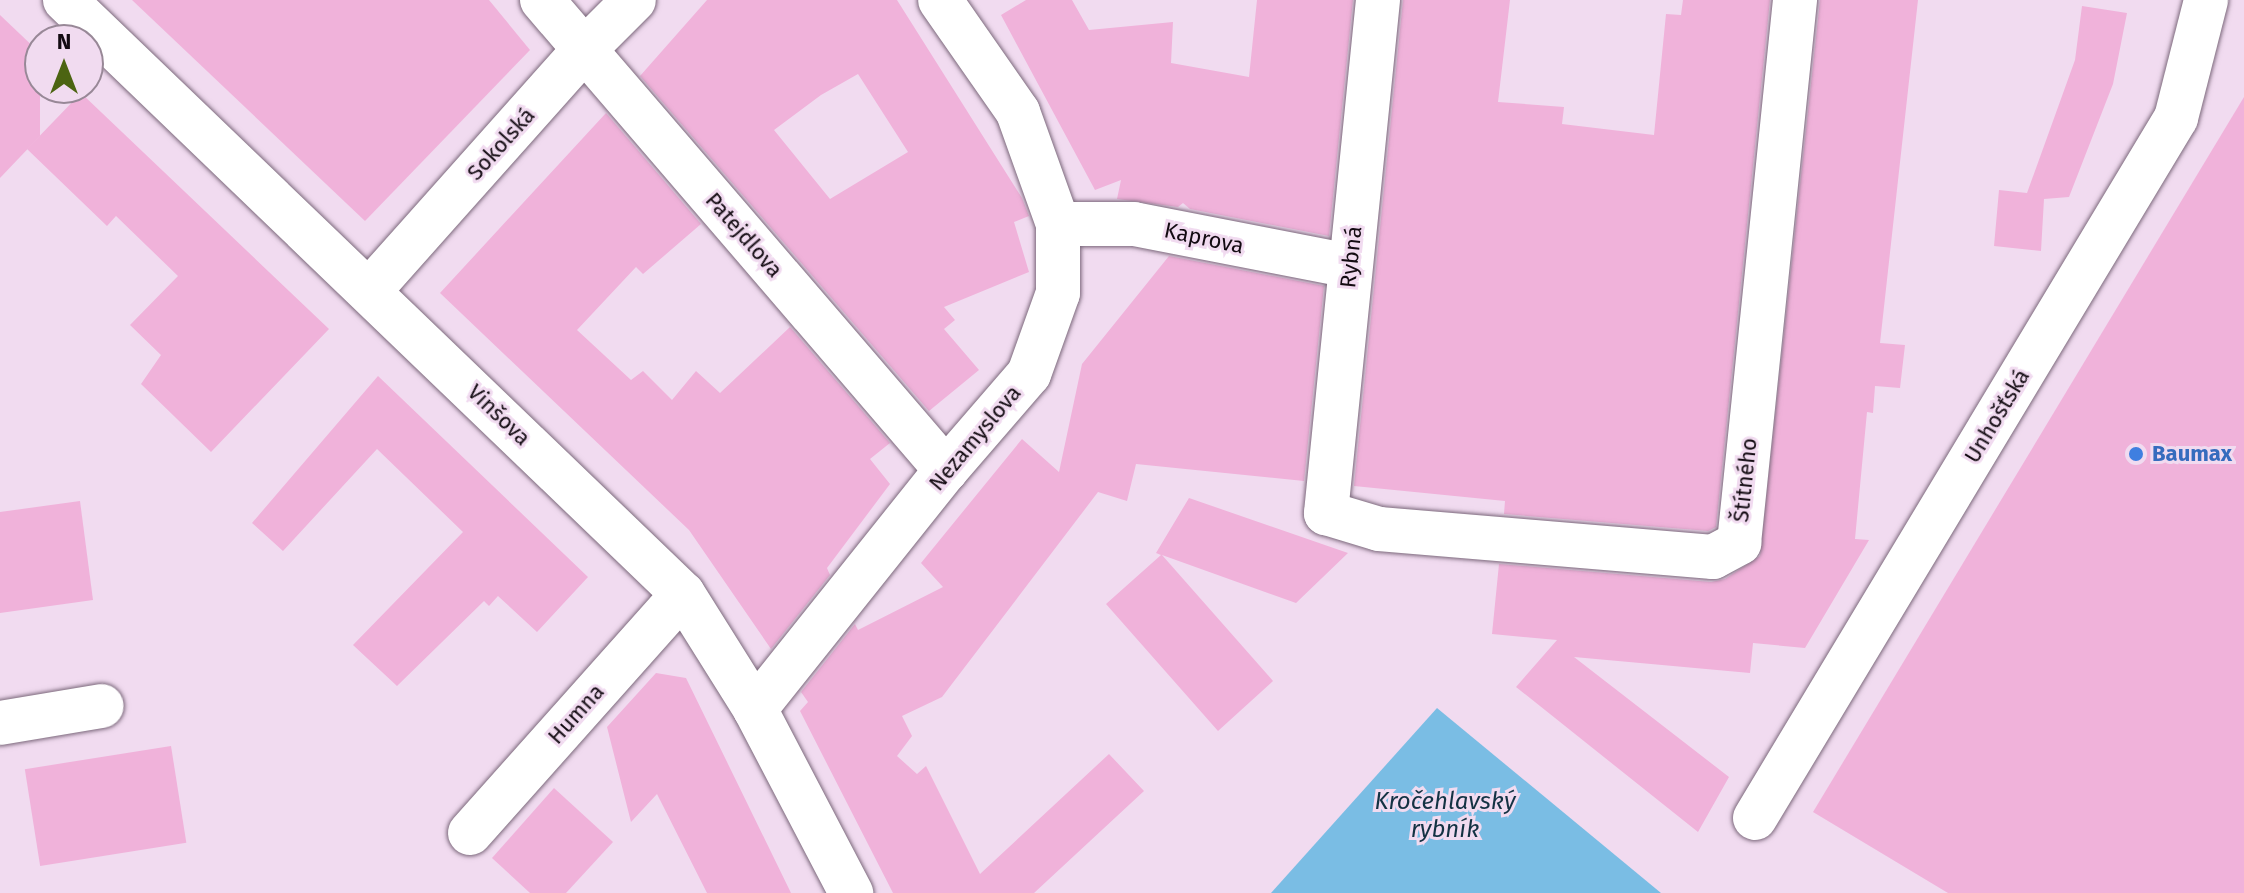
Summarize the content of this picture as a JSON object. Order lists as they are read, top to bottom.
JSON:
{
  "streets": {
    "street": [
      "Sokolská",
      "Patejdlova",
      "Kaprova",
      "Rybná",
      "Vinšova",
      "Unhošťská",
      "Nezamyslova",
      "Štítného",
      "Humna"
    ]
  },
  "crossings": [
    ["Sokolská", "Patejdlova"],
    ["Sokolská", "Vinšova"],
    ["Patejdlova", "Nezamyslova"],
    ["Kaprova", "Rybná"],
    ["Kaprova", "Nezamyslova"],
    ["Rybná", "Štítného"],
    ["Vinšova", "Nezamyslova"],
    ["Vinšova", "Humna"]
  ],
  "water": ["Kročehlavský rybník"],
  "places": ["Baumax"],
  "north": "top"
}
